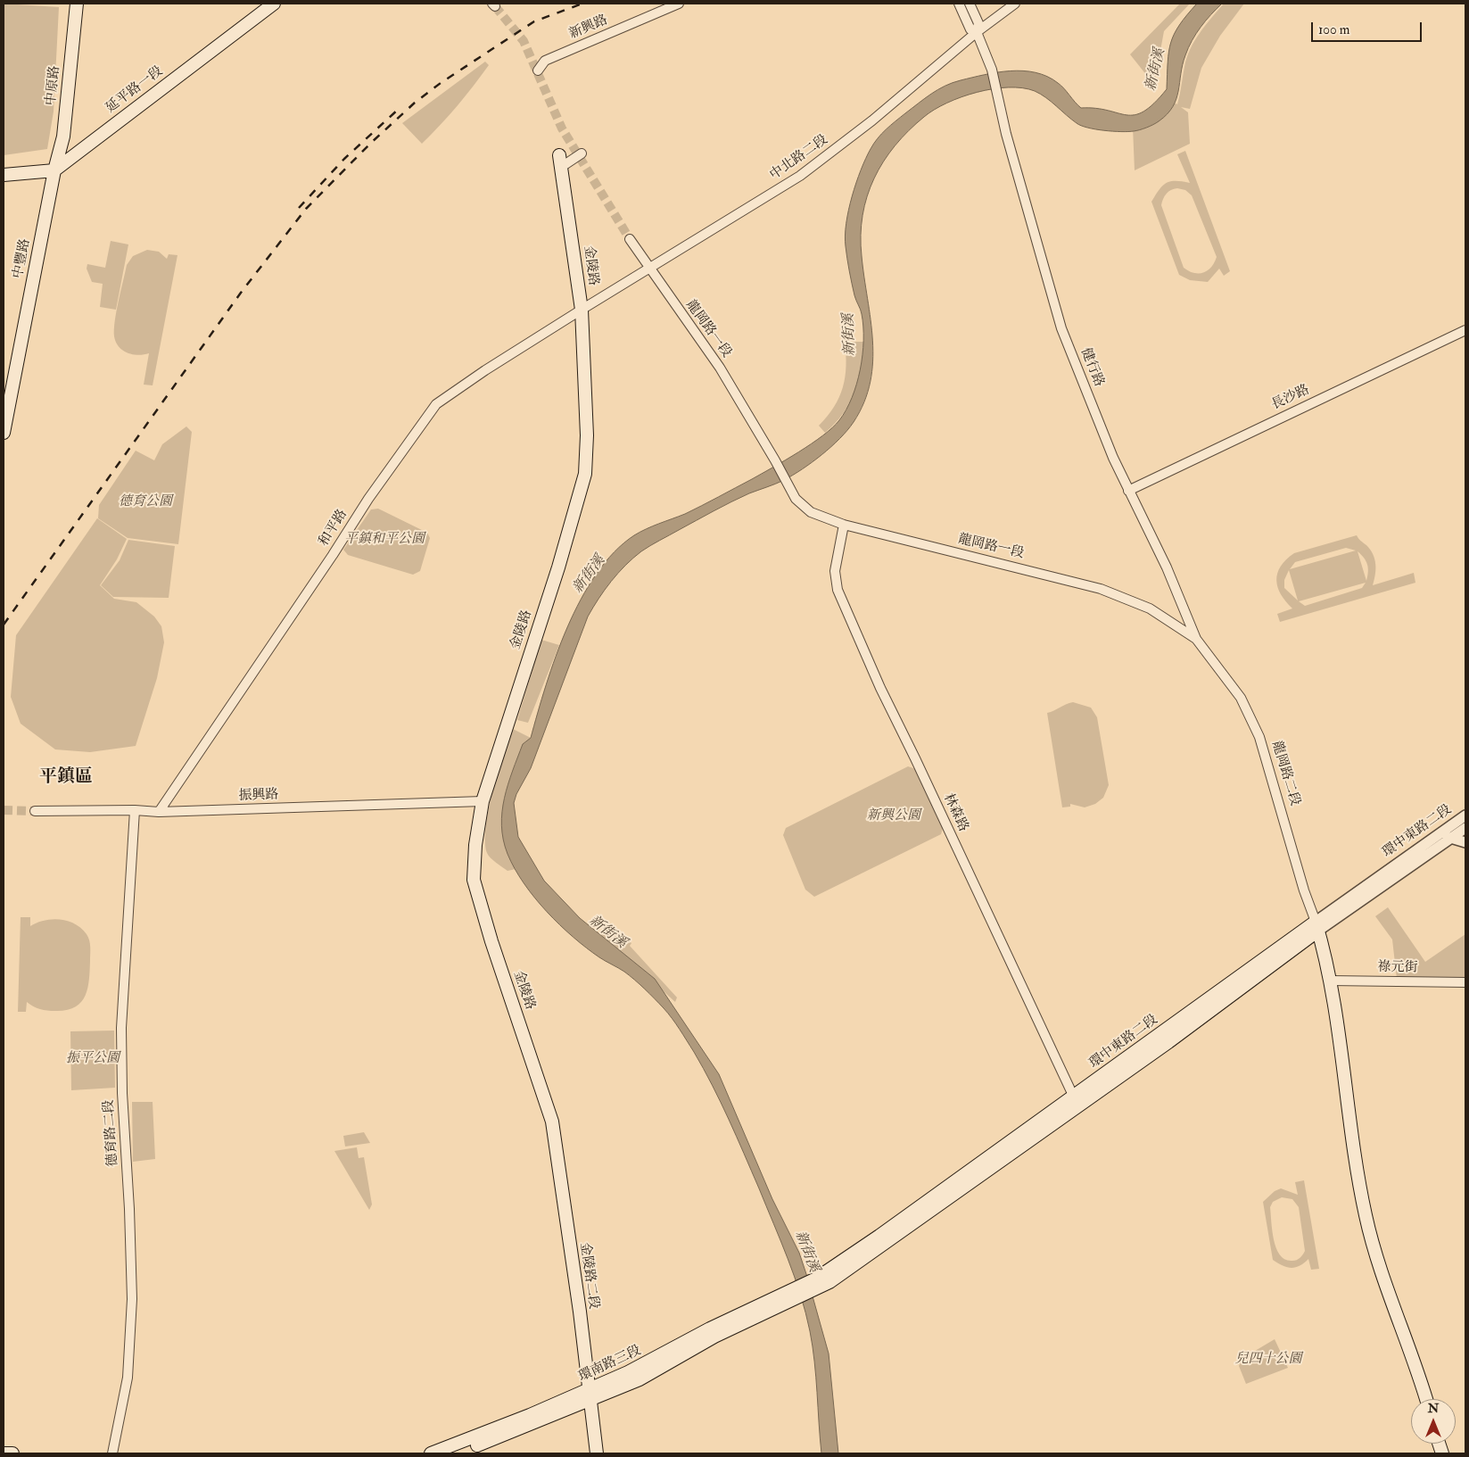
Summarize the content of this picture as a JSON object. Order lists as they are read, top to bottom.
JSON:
{
  "streets": {
    "main road": [
      "中原路",
      "延平路一段",
      "中豐路",
      "金陵路",
      "環中東路二段",
      "金陵路二段",
      "環南路三段"
    ],
    "street": [
      "新興路",
      "中北路二段",
      "龍岡路一段",
      "健行路",
      "長沙路",
      "和平路",
      "龍岡路二段",
      "振興路",
      "林森路",
      "祿元街",
      "德育路二段"
    ]
  },
  "crossings": [
    ["中原路", "延平路一段"],
    ["中原路", "中豐路"],
    ["延平路一段", "中豐路"],
    ["中北路二段", "金陵路"],
    ["中北路二段", "龍岡路一段"],
    ["中北路二段", "健行路"],
    ["中北路二段", "和平路"],
    ["金陵路", "和平路"],
    ["金陵路", "振興路"],
    ["金陵路", "金陵路二段"],
    ["龍岡路一段", "健行路"],
    ["龍岡路一段", "龍岡路二段"],
    ["龍岡路一段", "林森路"],
    ["健行路", "長沙路"],
    ["健行路", "龍岡路二段"],
    ["和平路", "振興路"],
    ["龍岡路二段", "環中東路二段"],
    ["振興路", "德育路二段"],
    ["林森路", "環中東路二段"],
    ["環中東路二段", "環南路三段"],
    ["金陵路二段", "環南路三段"]
  ],
  "districts": ["平鎮區"],
  "water": ["新街溪"],
  "parks": [
    "德育公園",
    "平鎮和平公園",
    "新興公園",
    "振平公園",
    "兒四十公園"
  ],
  "scale_bar": "100 m",
  "north": "top"
}
